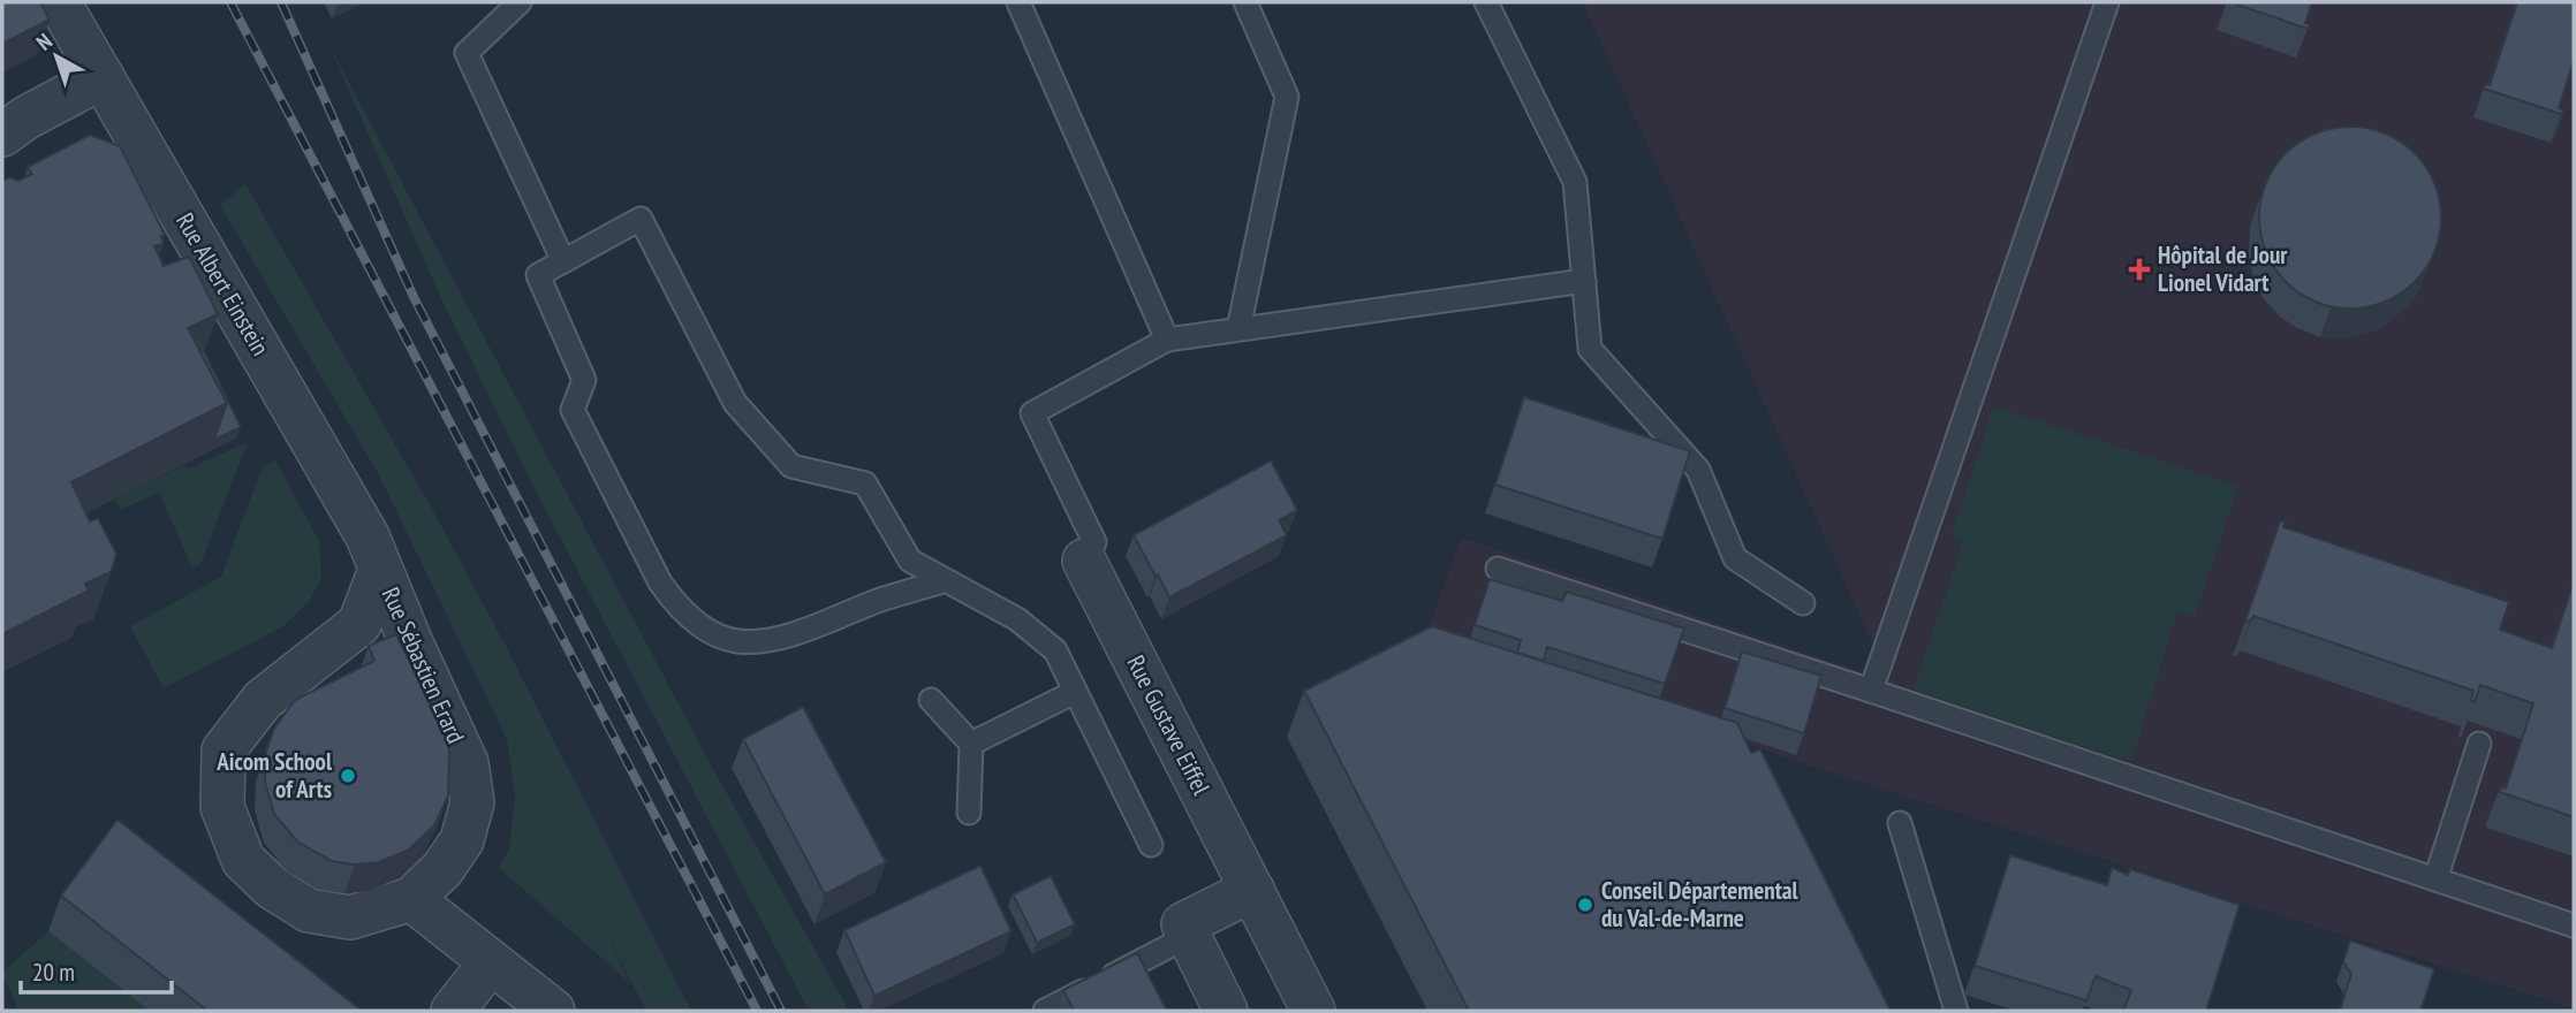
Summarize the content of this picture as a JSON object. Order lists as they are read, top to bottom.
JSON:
{
  "streets": {
    "street": ["Rue Albert Einstein", "Rue Sébastien Erard", "Rue Gustave Eiffel"]
  },
  "crossings": [
    ["Rue Albert Einstein", "Rue Sébastien Erard"]
  ],
  "places": {
    "health": ["Hôpital de Jour Lionel Vidart"],
    "other": ["Aicom School of Arts", "Conseil Départemental du Val-de-Marne"]
  },
  "scale_bar": "20 m",
  "north": "top left"
}
